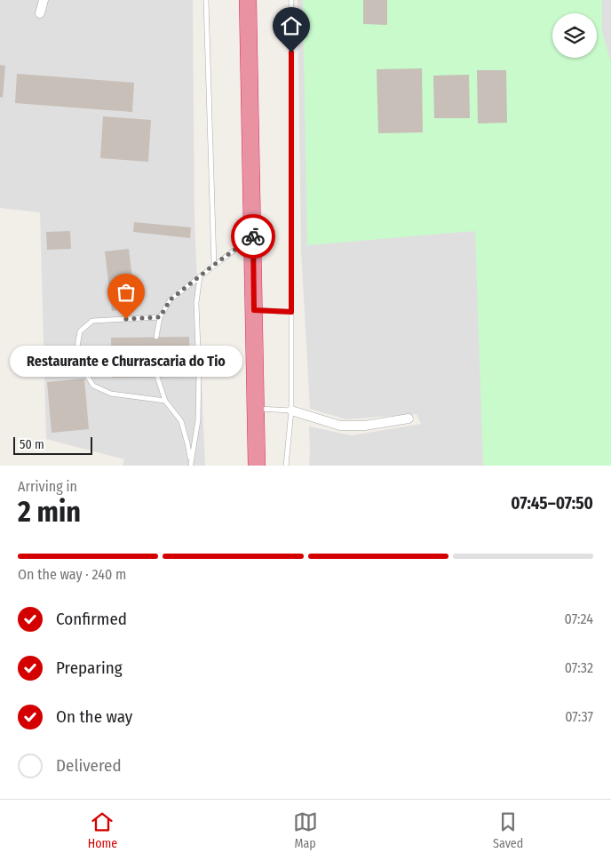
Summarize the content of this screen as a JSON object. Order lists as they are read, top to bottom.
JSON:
{
  "places": ["Restaurante e Churrascaria do Tio"],
  "scale_bar": "50 m",
  "page": {
    "bubble": "Restaurante e Churrascaria do Tio",
    "scale": "50 m",
    "heading": ["2 min", "Arriving in", "07:45–07:50"],
    "bar": "On the way · 240 m",
    "list": [
      ["Confirmed", "07:24"],
      ["Preparing", "07:32"],
      ["On the way", "07:37"],
      "Delivered"
    ],
    "tabs": ["Home", "Map", "Saved"]
  }
}
